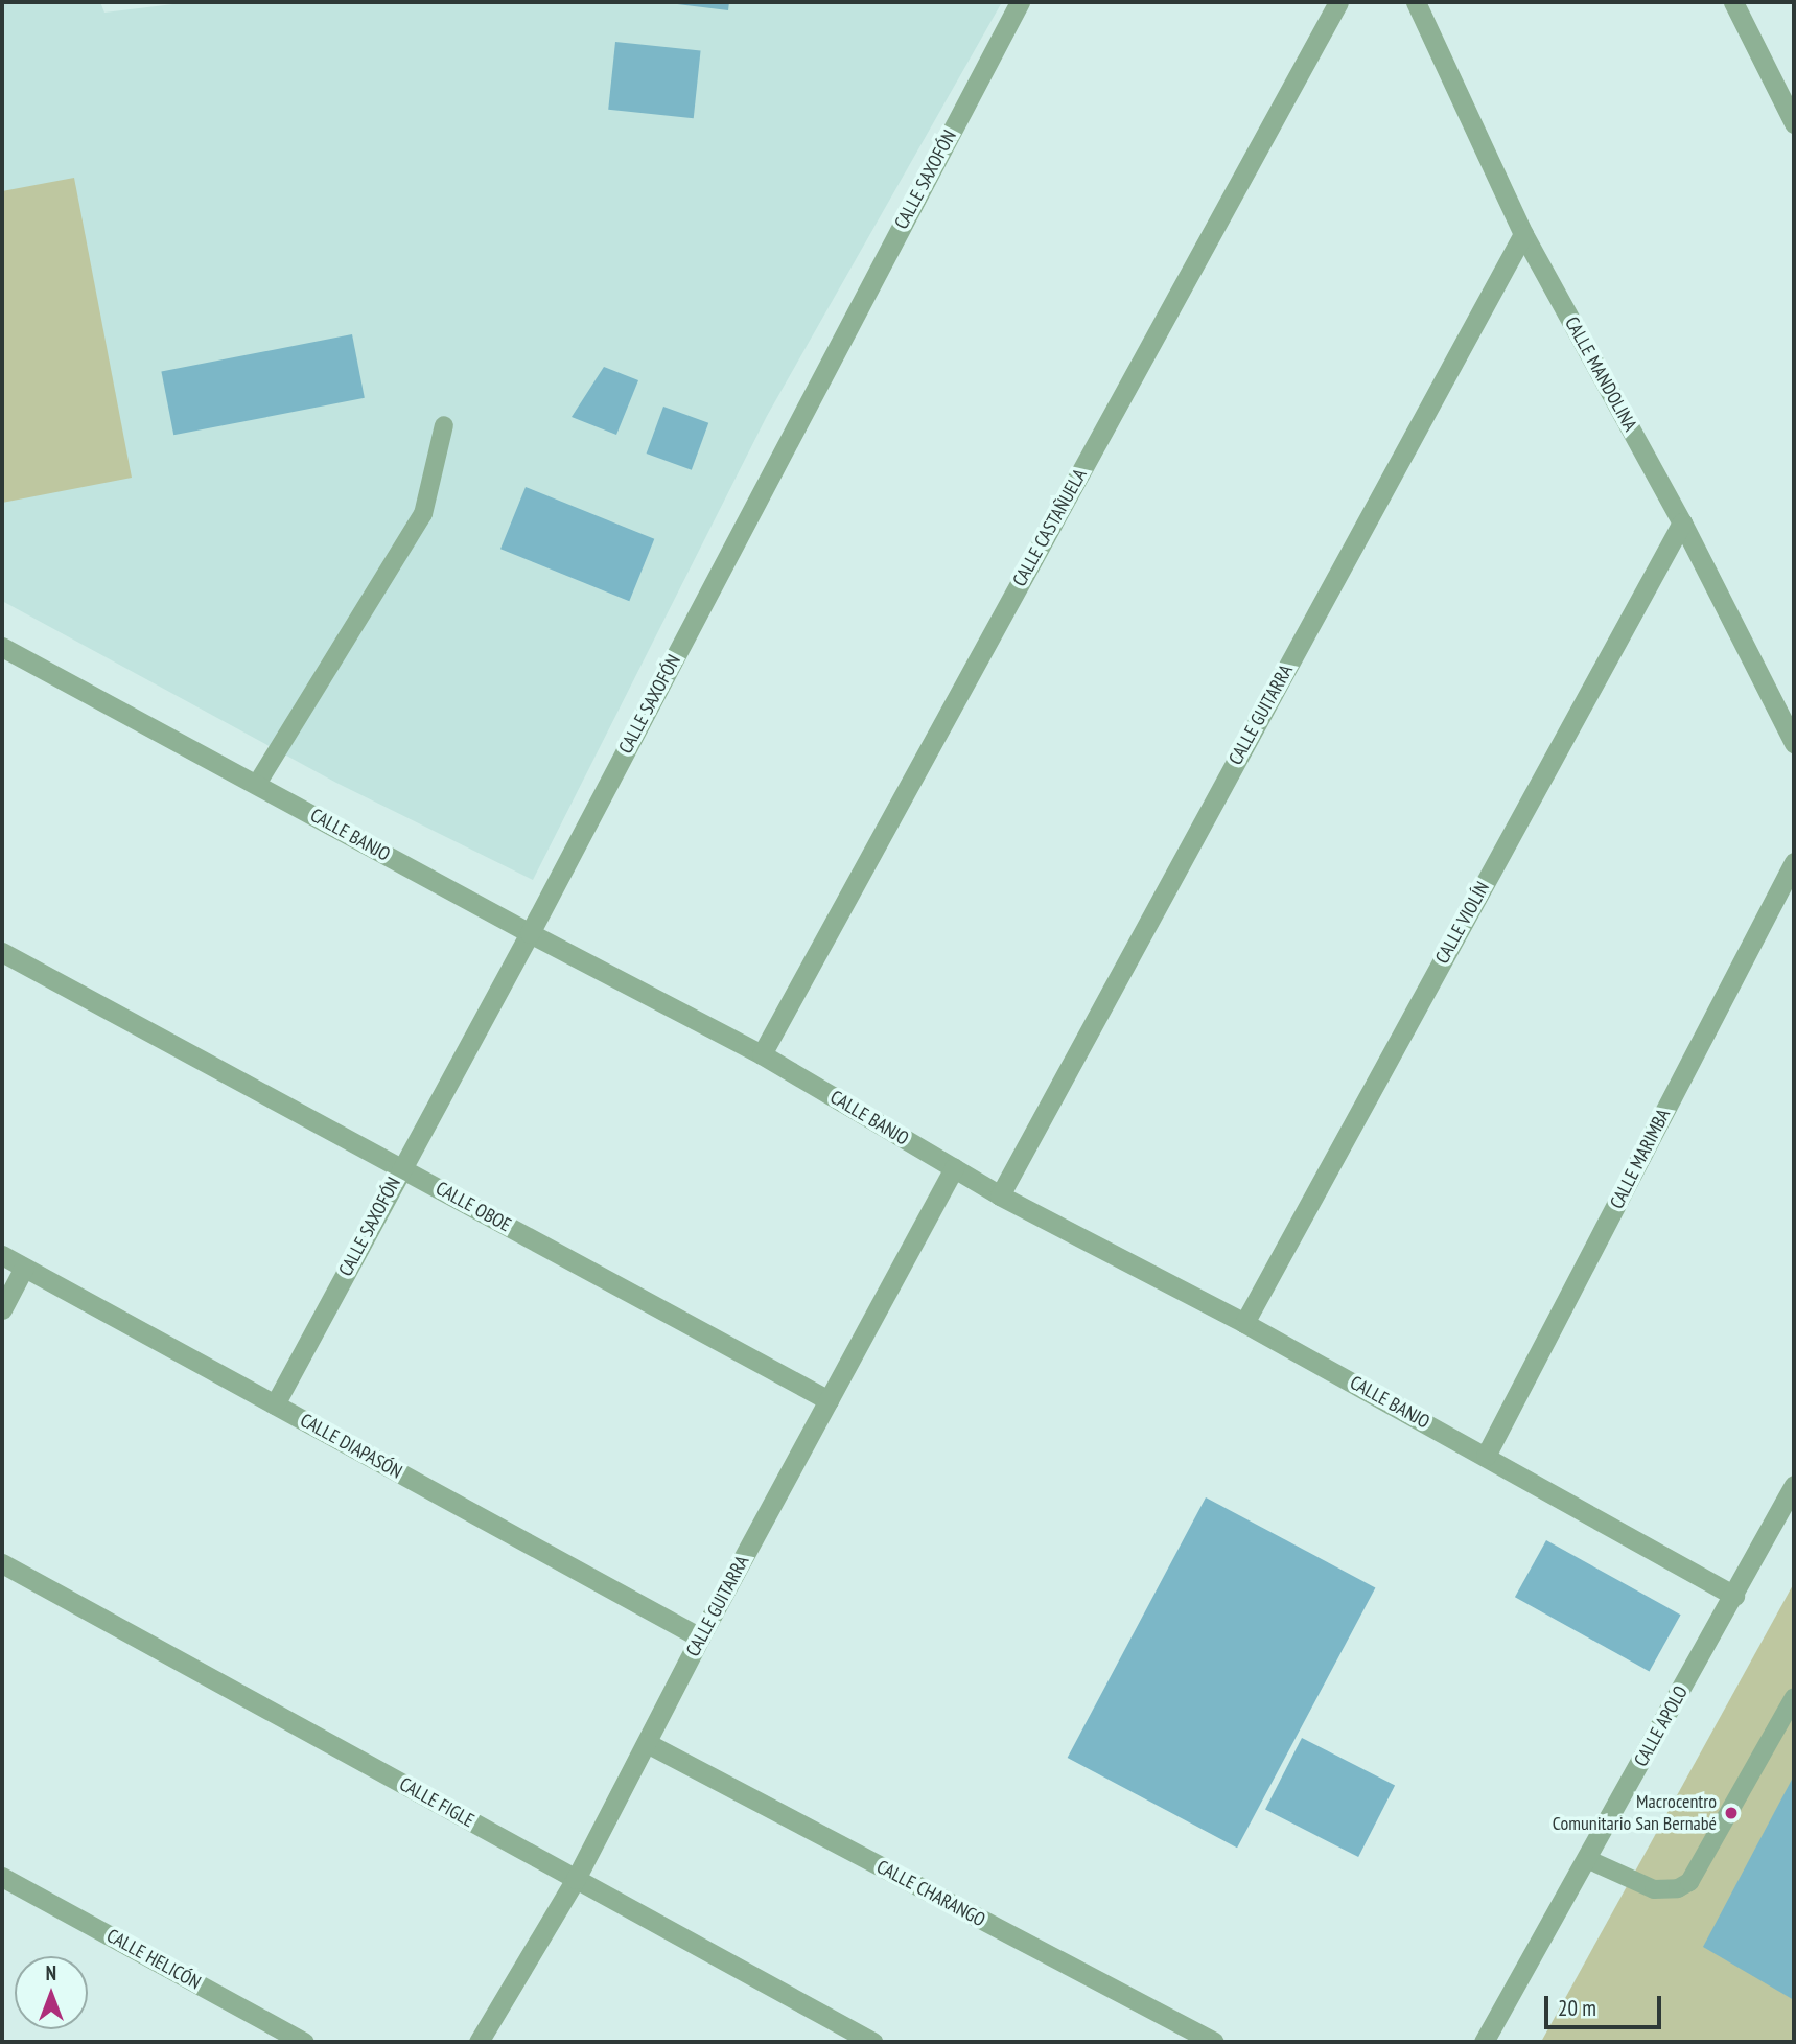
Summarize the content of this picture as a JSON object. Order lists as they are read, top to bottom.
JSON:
{
  "streets": {
    "street": [
      "CALLE SAXOFÓN",
      "CALLE MANDOLINA",
      "CALLE CASTAÑUELA",
      "CALLE GUITARRA",
      "CALLE BANJO",
      "CALLE VIOLÍN",
      "CALLE MARIMBA",
      "CALLE OBOE",
      "CALLE DIAPASÓN",
      "CALLE APOLO",
      "CALLE FIGLE",
      "CALLE CHARANGO",
      "CALLE HELICÓN"
    ]
  },
  "crossings": [
    ["CALLE SAXOFÓN", "CALLE BANJO"],
    ["CALLE SAXOFÓN", "CALLE OBOE"],
    ["CALLE SAXOFÓN", "CALLE DIAPASÓN"],
    ["CALLE MANDOLINA", "CALLE GUITARRA"],
    ["CALLE MANDOLINA", "CALLE VIOLÍN"],
    ["CALLE CASTAÑUELA", "CALLE BANJO"],
    ["CALLE GUITARRA", "CALLE BANJO"],
    ["CALLE GUITARRA", "CALLE OBOE"],
    ["CALLE GUITARRA", "CALLE DIAPASÓN"],
    ["CALLE GUITARRA", "CALLE FIGLE"],
    ["CALLE GUITARRA", "CALLE CHARANGO"],
    ["CALLE BANJO", "CALLE VIOLÍN"],
    ["CALLE BANJO", "CALLE MARIMBA"],
    ["CALLE BANJO", "CALLE APOLO"]
  ],
  "places": ["Macrocentro Comunitario San Bernabé"],
  "scale_bar": "20 m",
  "north": "top"
}
